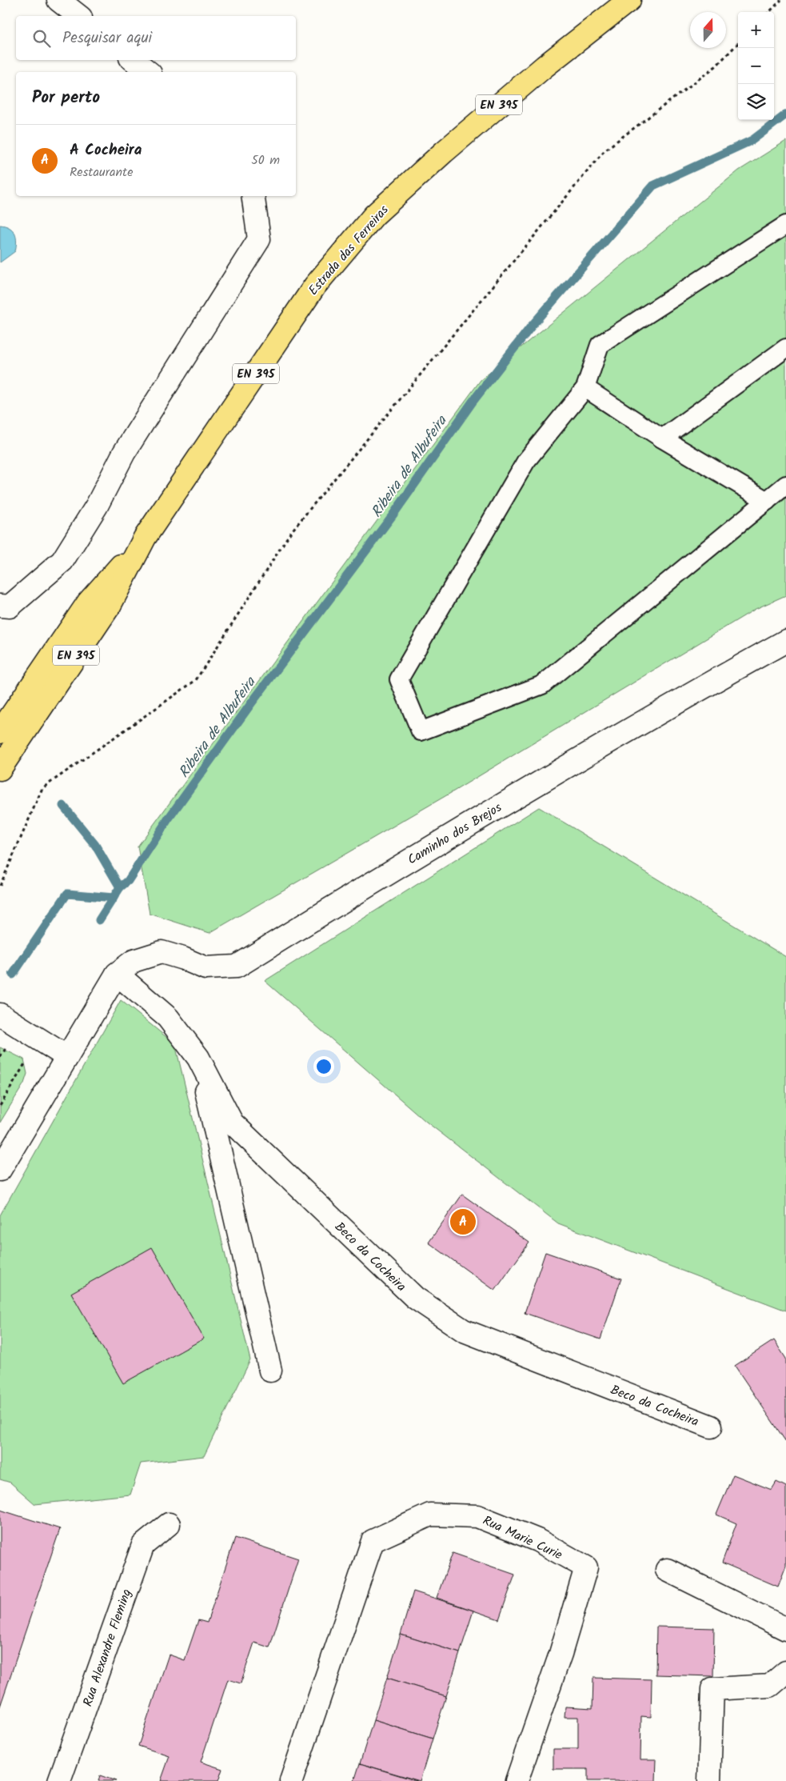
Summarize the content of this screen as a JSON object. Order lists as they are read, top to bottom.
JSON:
{
  "streets": {
    "main road": ["EN 395", "Estrada das Ferreiras"],
    "street": [
      "Caminho dos Brejos",
      "Beco da Cocheira",
      "Rua Marie Curie",
      "Rua Alexandre Fleming"
    ]
  },
  "crossings": [
    ["EN 395", "Estrada das Ferreiras"],
    ["Caminho dos Brejos", "Beco da Cocheira"]
  ],
  "water": ["Ribeira de Albufeira"],
  "north": "top",
  "page": {
    "map_buttons": ["+", "−"],
    "search": "Pesquisar aqui",
    "heading": "Por perto",
    "list": [
      {
        "mark": "A",
        "name": "A Cocheira",
        "note": "Restaurante",
        "value": "50 m"
      }
    ],
    "pins": "A"
  }
}
